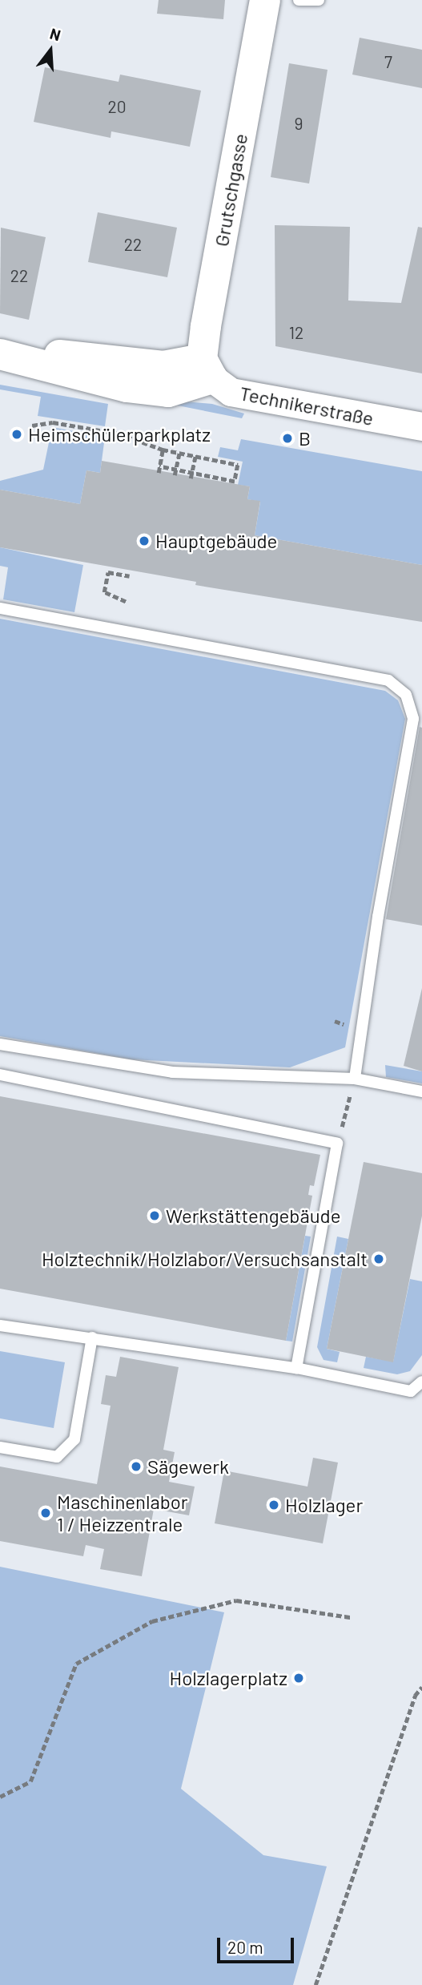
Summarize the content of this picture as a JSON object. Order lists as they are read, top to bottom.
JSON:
{
  "streets": {
    "main road": ["Grutschgasse"],
    "street": ["Technikerstraße"]
  },
  "crossings": [
    ["Grutschgasse", "Technikerstraße"]
  ],
  "places": [
    "Heimschülerparkplatz",
    "B",
    "Hauptgebäude",
    "Werkstättengebäude",
    "Holztechnik/Holzlabor/Versuchsanstalt",
    "Sägewerk",
    "Holzlager",
    "Maschinenlabor 1 / Heizzentrale",
    "Holzlagerplatz"
  ],
  "house_numbers": [
    "7",
    "20",
    "9",
    "22",
    "22",
    "12"
  ],
  "scale_bar": "20 m",
  "north": "top"
}
